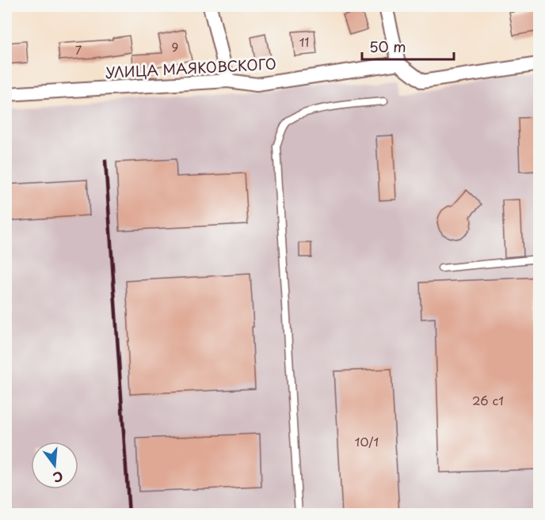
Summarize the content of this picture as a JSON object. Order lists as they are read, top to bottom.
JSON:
{
  "streets": {
    "street": ["УЛИЦА МАЯКОВСКОГО"]
  },
  "house_numbers": [
    "11",
    "9",
    "7",
    "26 с1",
    "10/1"
  ],
  "scale_bar": "50 m",
  "north": "bottom"
}
